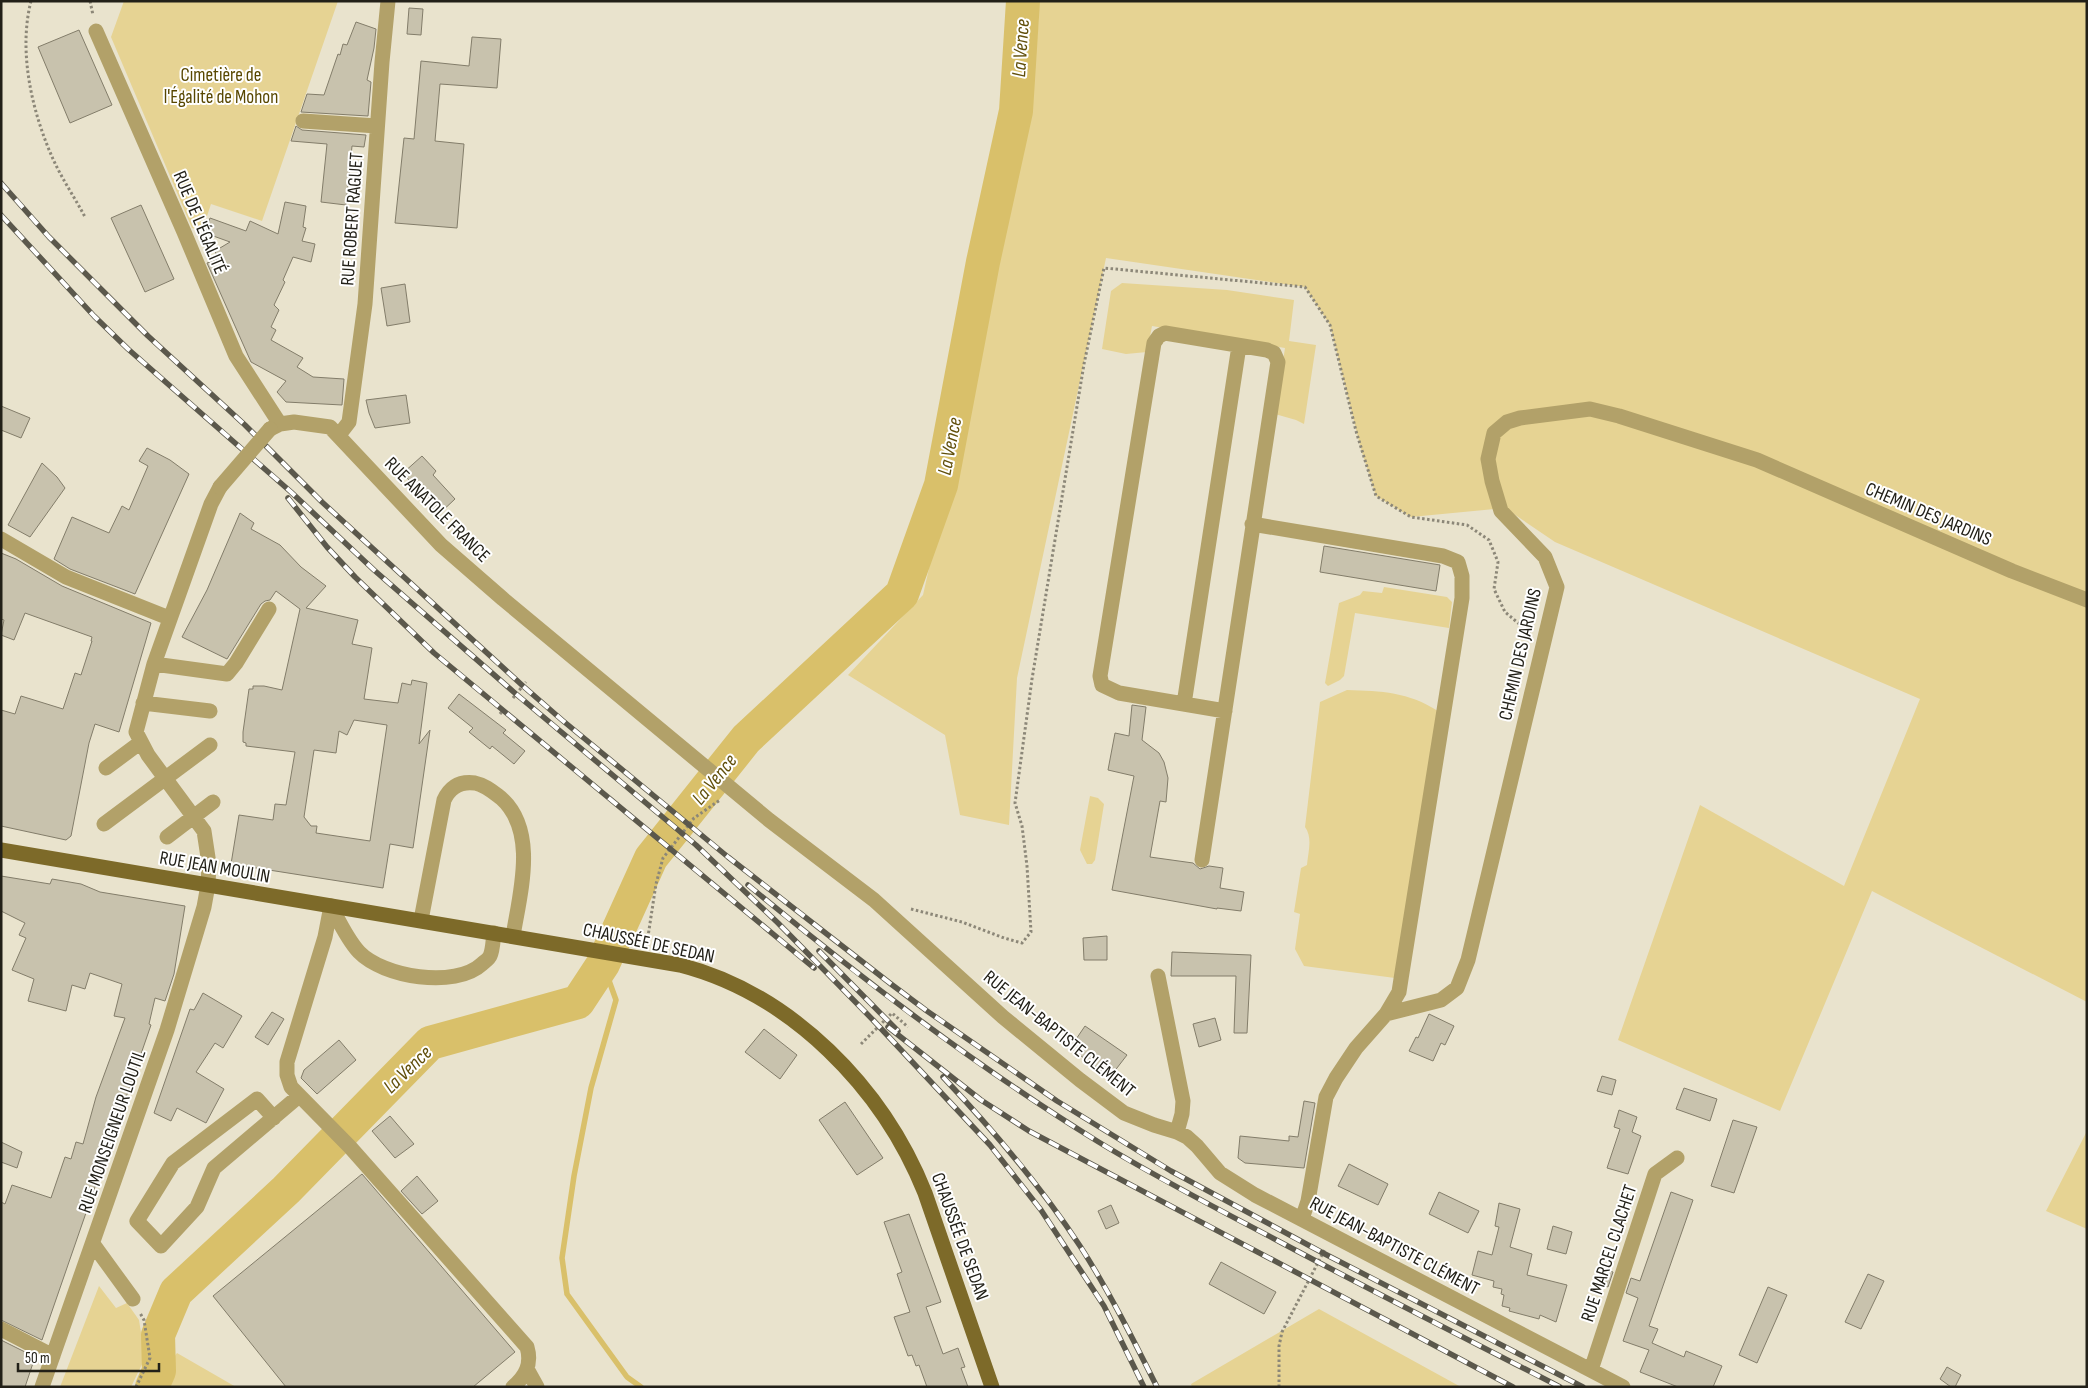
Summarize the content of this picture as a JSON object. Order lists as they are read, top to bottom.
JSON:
{
  "streets": {
    "main road": ["RUE JEAN MOULIN", "CHAUSSÉE DE SEDAN"],
    "street": [
      "RUE ROBERT RAGUET",
      "RUE DE L'ÉGALITÉ",
      "RUE ANATOLE FRANCE",
      "CHEMIN DES JARDINS",
      "RUE JEAN-BAPTISTE CLÉMENT",
      "RUE MONSEIGNEUR LOUTIL",
      "RUE MARCEL CLACHET"
    ]
  },
  "crossings": [
    ["RUE ROBERT RAGUET", "RUE ANATOLE FRANCE"],
    ["RUE DE L'ÉGALITÉ", "RUE ANATOLE FRANCE"],
    ["RUE ANATOLE FRANCE", "RUE JEAN-BAPTISTE CLÉMENT"],
    ["RUE JEAN MOULIN", "CHAUSSÉE DE SEDAN"],
    ["RUE JEAN MOULIN", "RUE MONSEIGNEUR LOUTIL"],
    ["RUE JEAN-BAPTISTE CLÉMENT", "RUE MARCEL CLACHET"]
  ],
  "water": ["La Vence"],
  "parks": ["Cimetière de l'Égalité de Mohon"],
  "scale_bar": "50 m"
}
